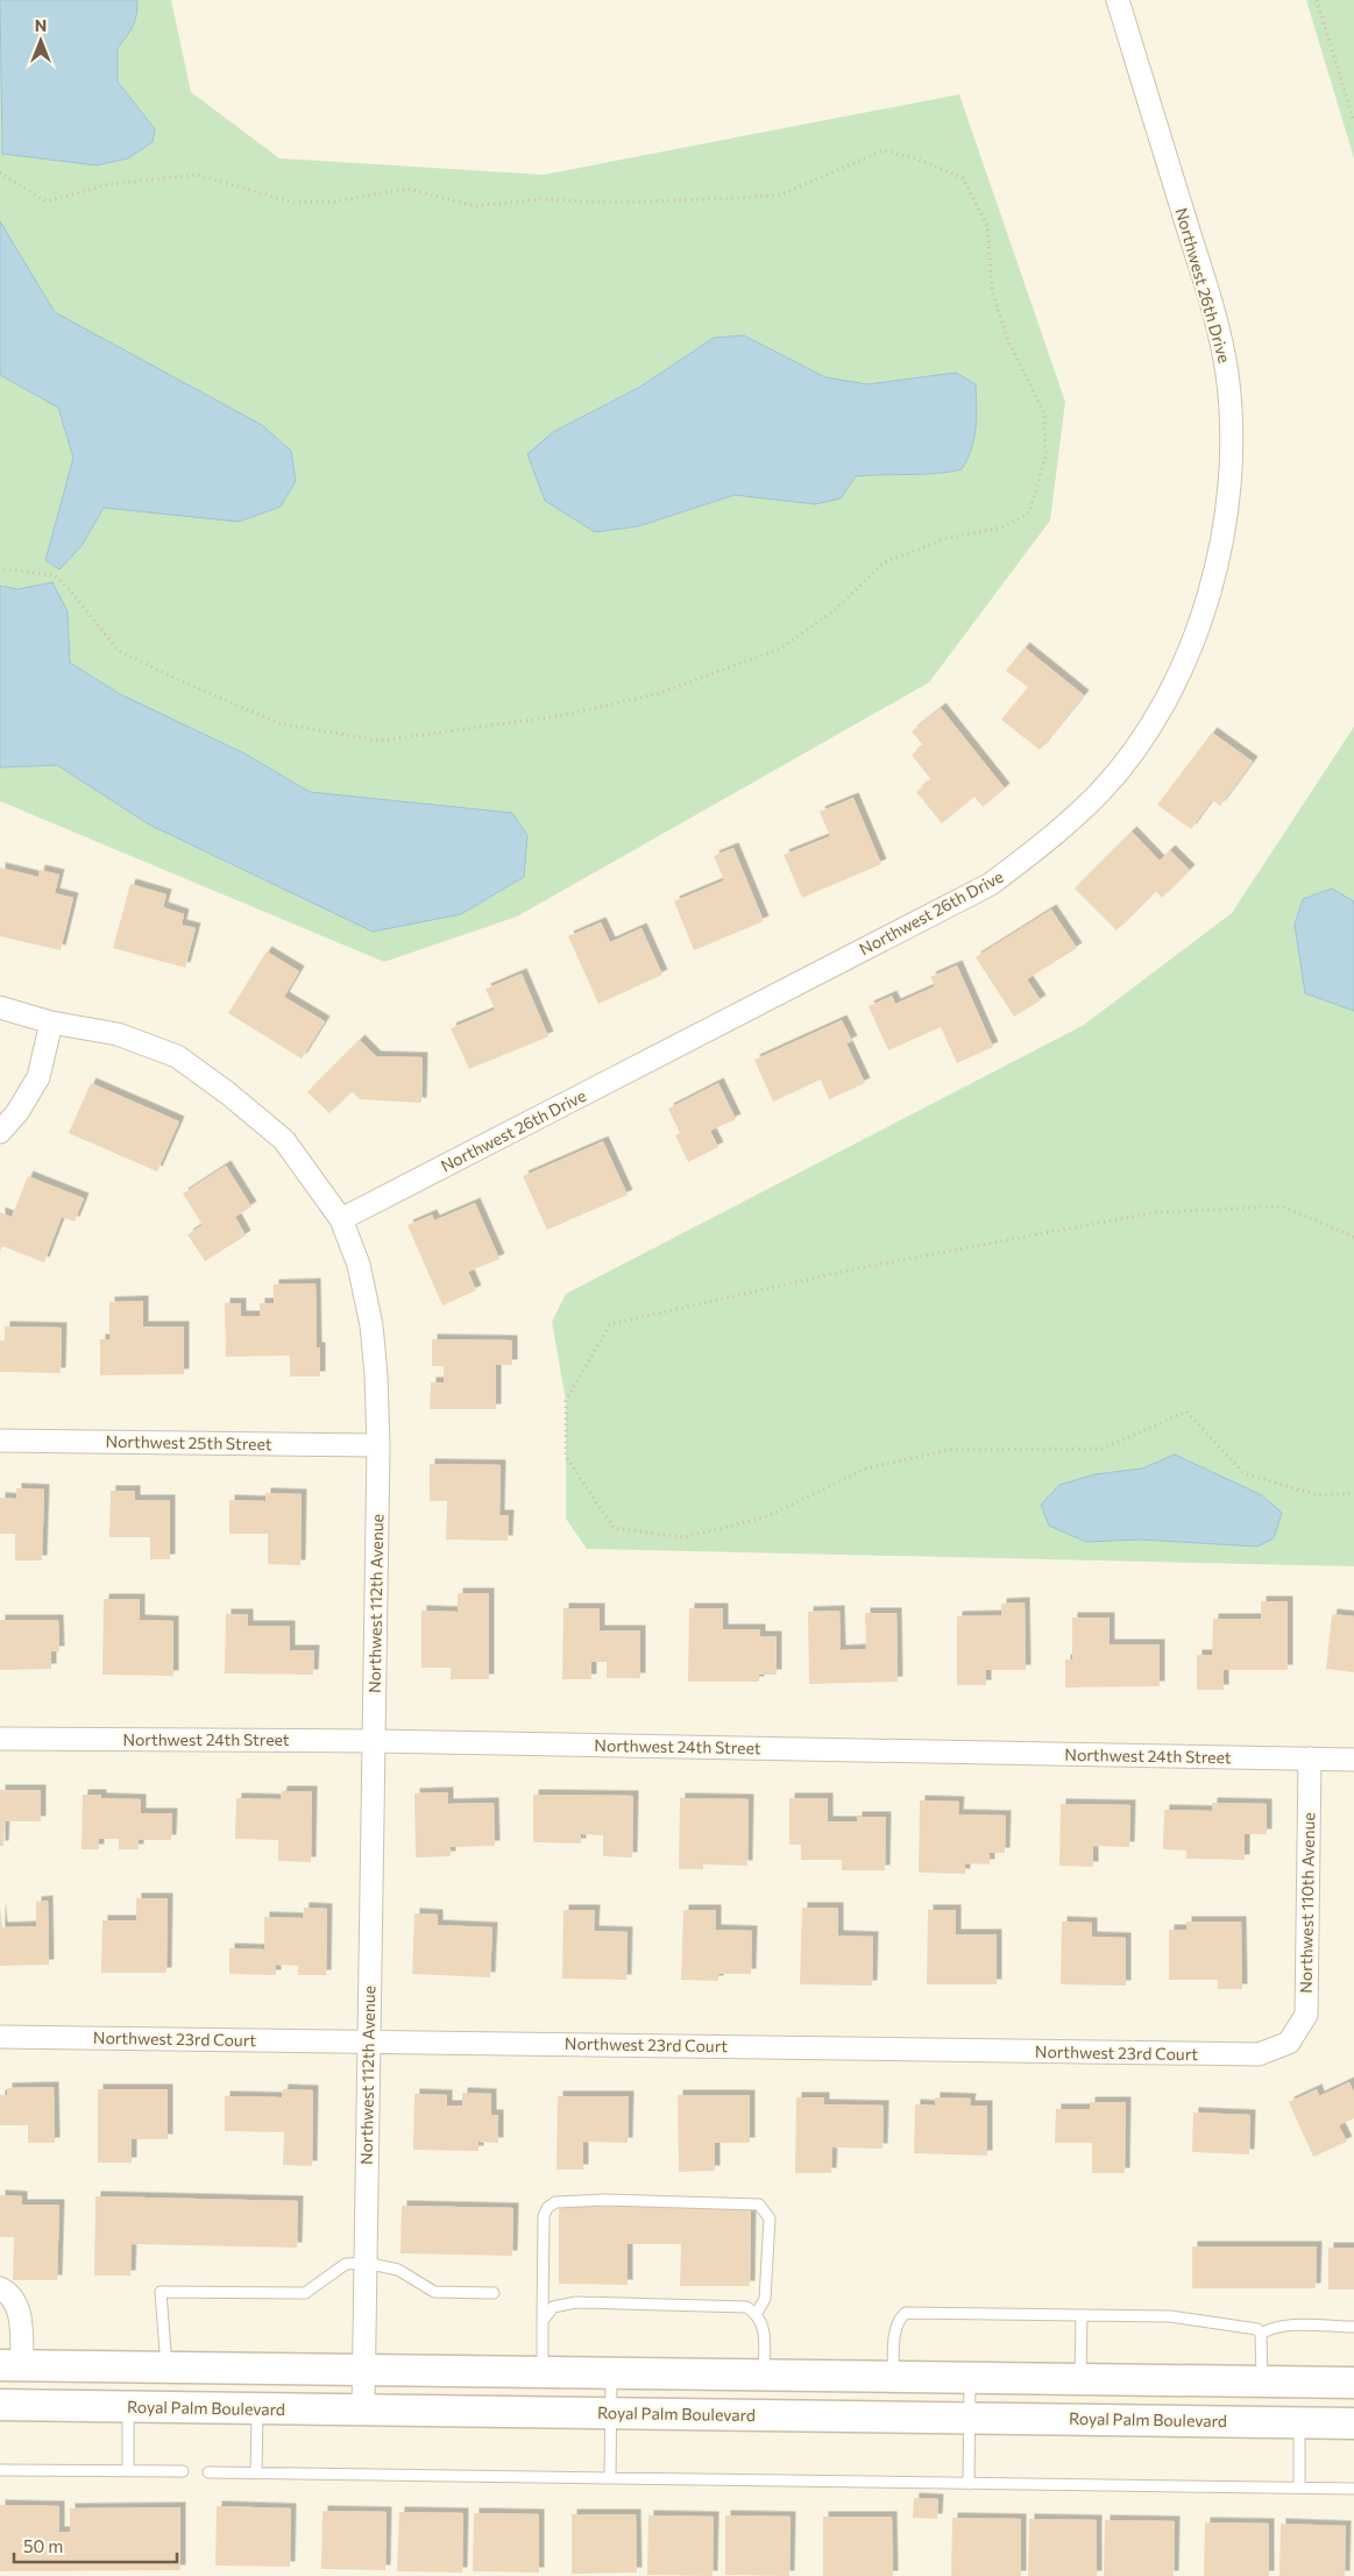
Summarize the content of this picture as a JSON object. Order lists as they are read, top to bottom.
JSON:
{
  "streets": {
    "main road": ["Royal Palm Boulevard"],
    "street": [
      "Northwest 26th Drive",
      "Northwest 25th Street",
      "Northwest 112th Avenue",
      "Northwest 24th Street",
      "Northwest 110th Avenue",
      "Northwest 23rd Court"
    ]
  },
  "crossings": [
    ["Northwest 26th Drive", "Northwest 112th Avenue"],
    ["Northwest 25th Street", "Northwest 112th Avenue"],
    ["Northwest 112th Avenue", "Northwest 24th Street"],
    ["Northwest 112th Avenue", "Northwest 23rd Court"],
    ["Northwest 112th Avenue", "Royal Palm Boulevard"],
    ["Northwest 24th Street", "Northwest 110th Avenue"],
    ["Northwest 110th Avenue", "Northwest 23rd Court"]
  ],
  "scale_bar": "50 m",
  "north": "top"
}
